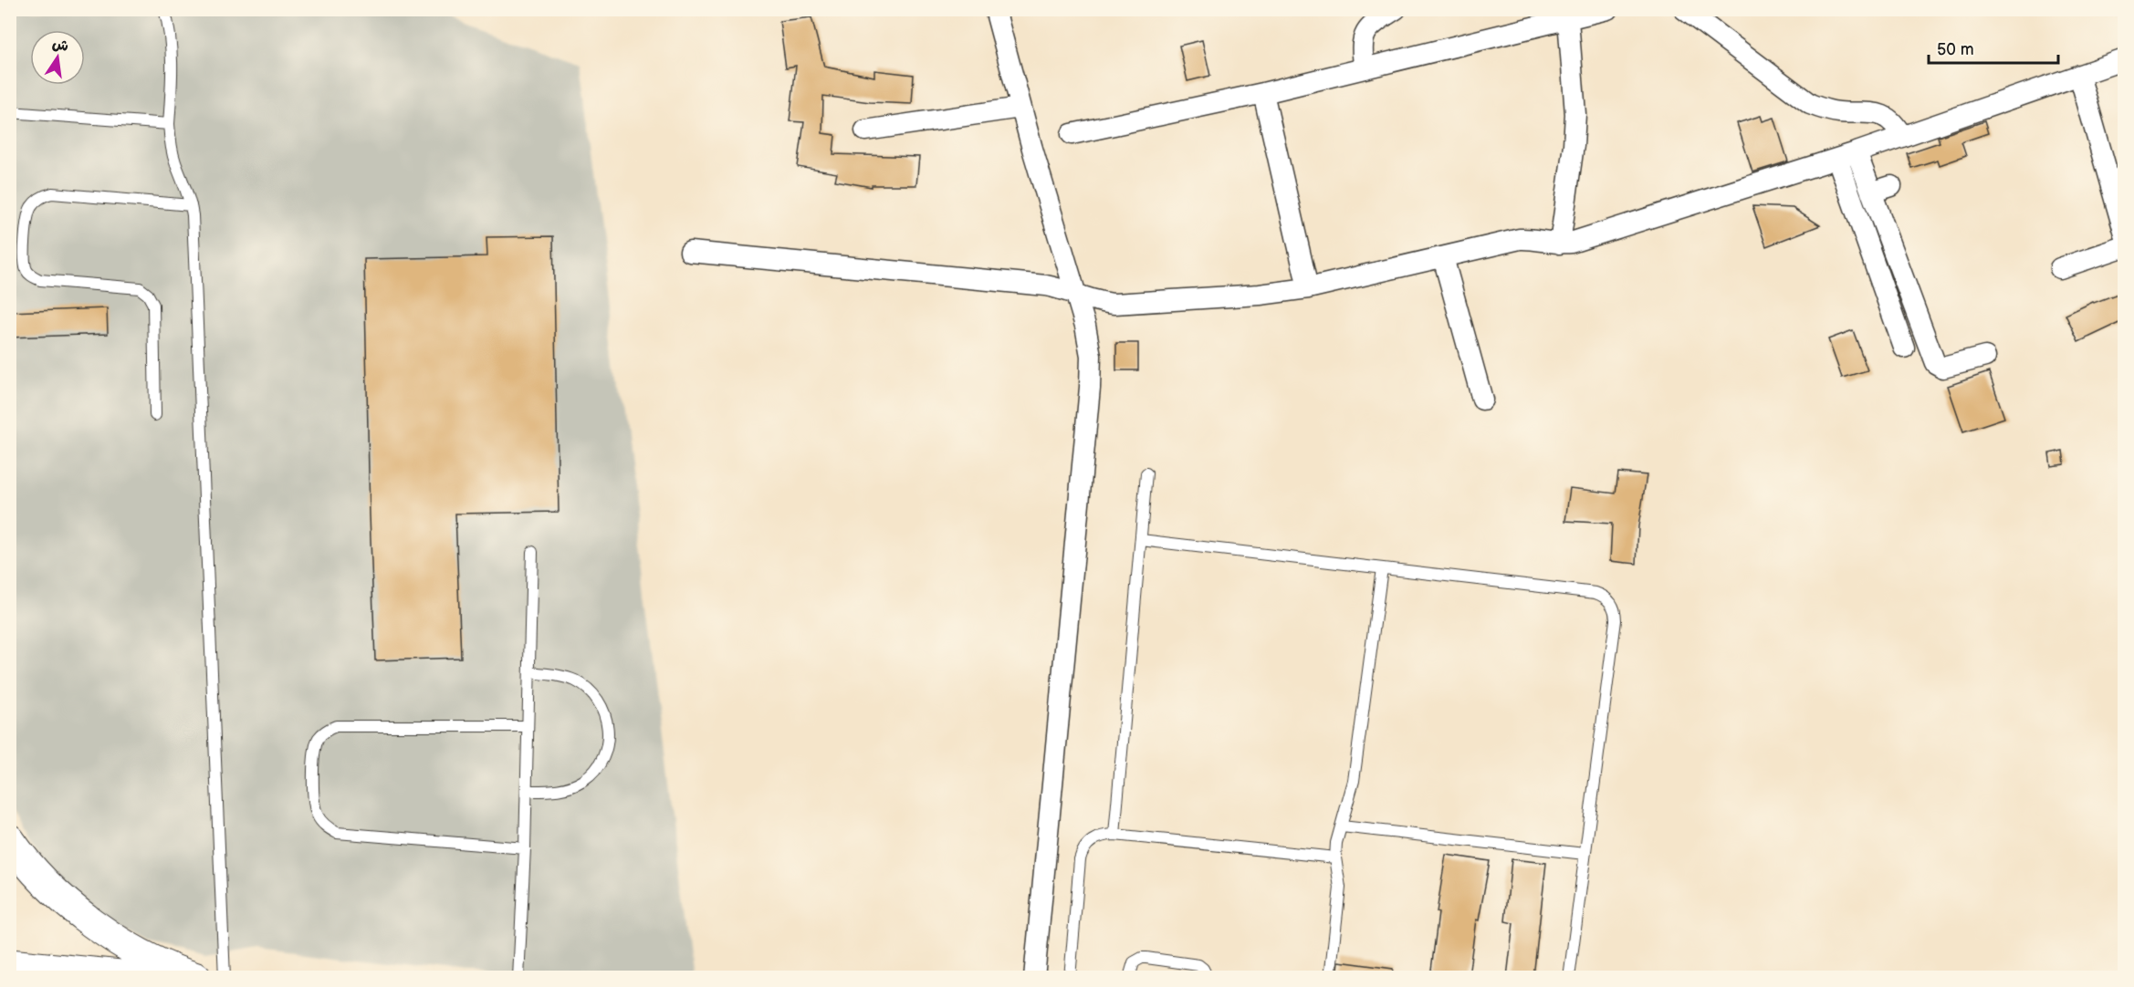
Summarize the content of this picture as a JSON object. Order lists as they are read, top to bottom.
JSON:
{
  "scale_bar": "50 m",
  "north": "top"
}
